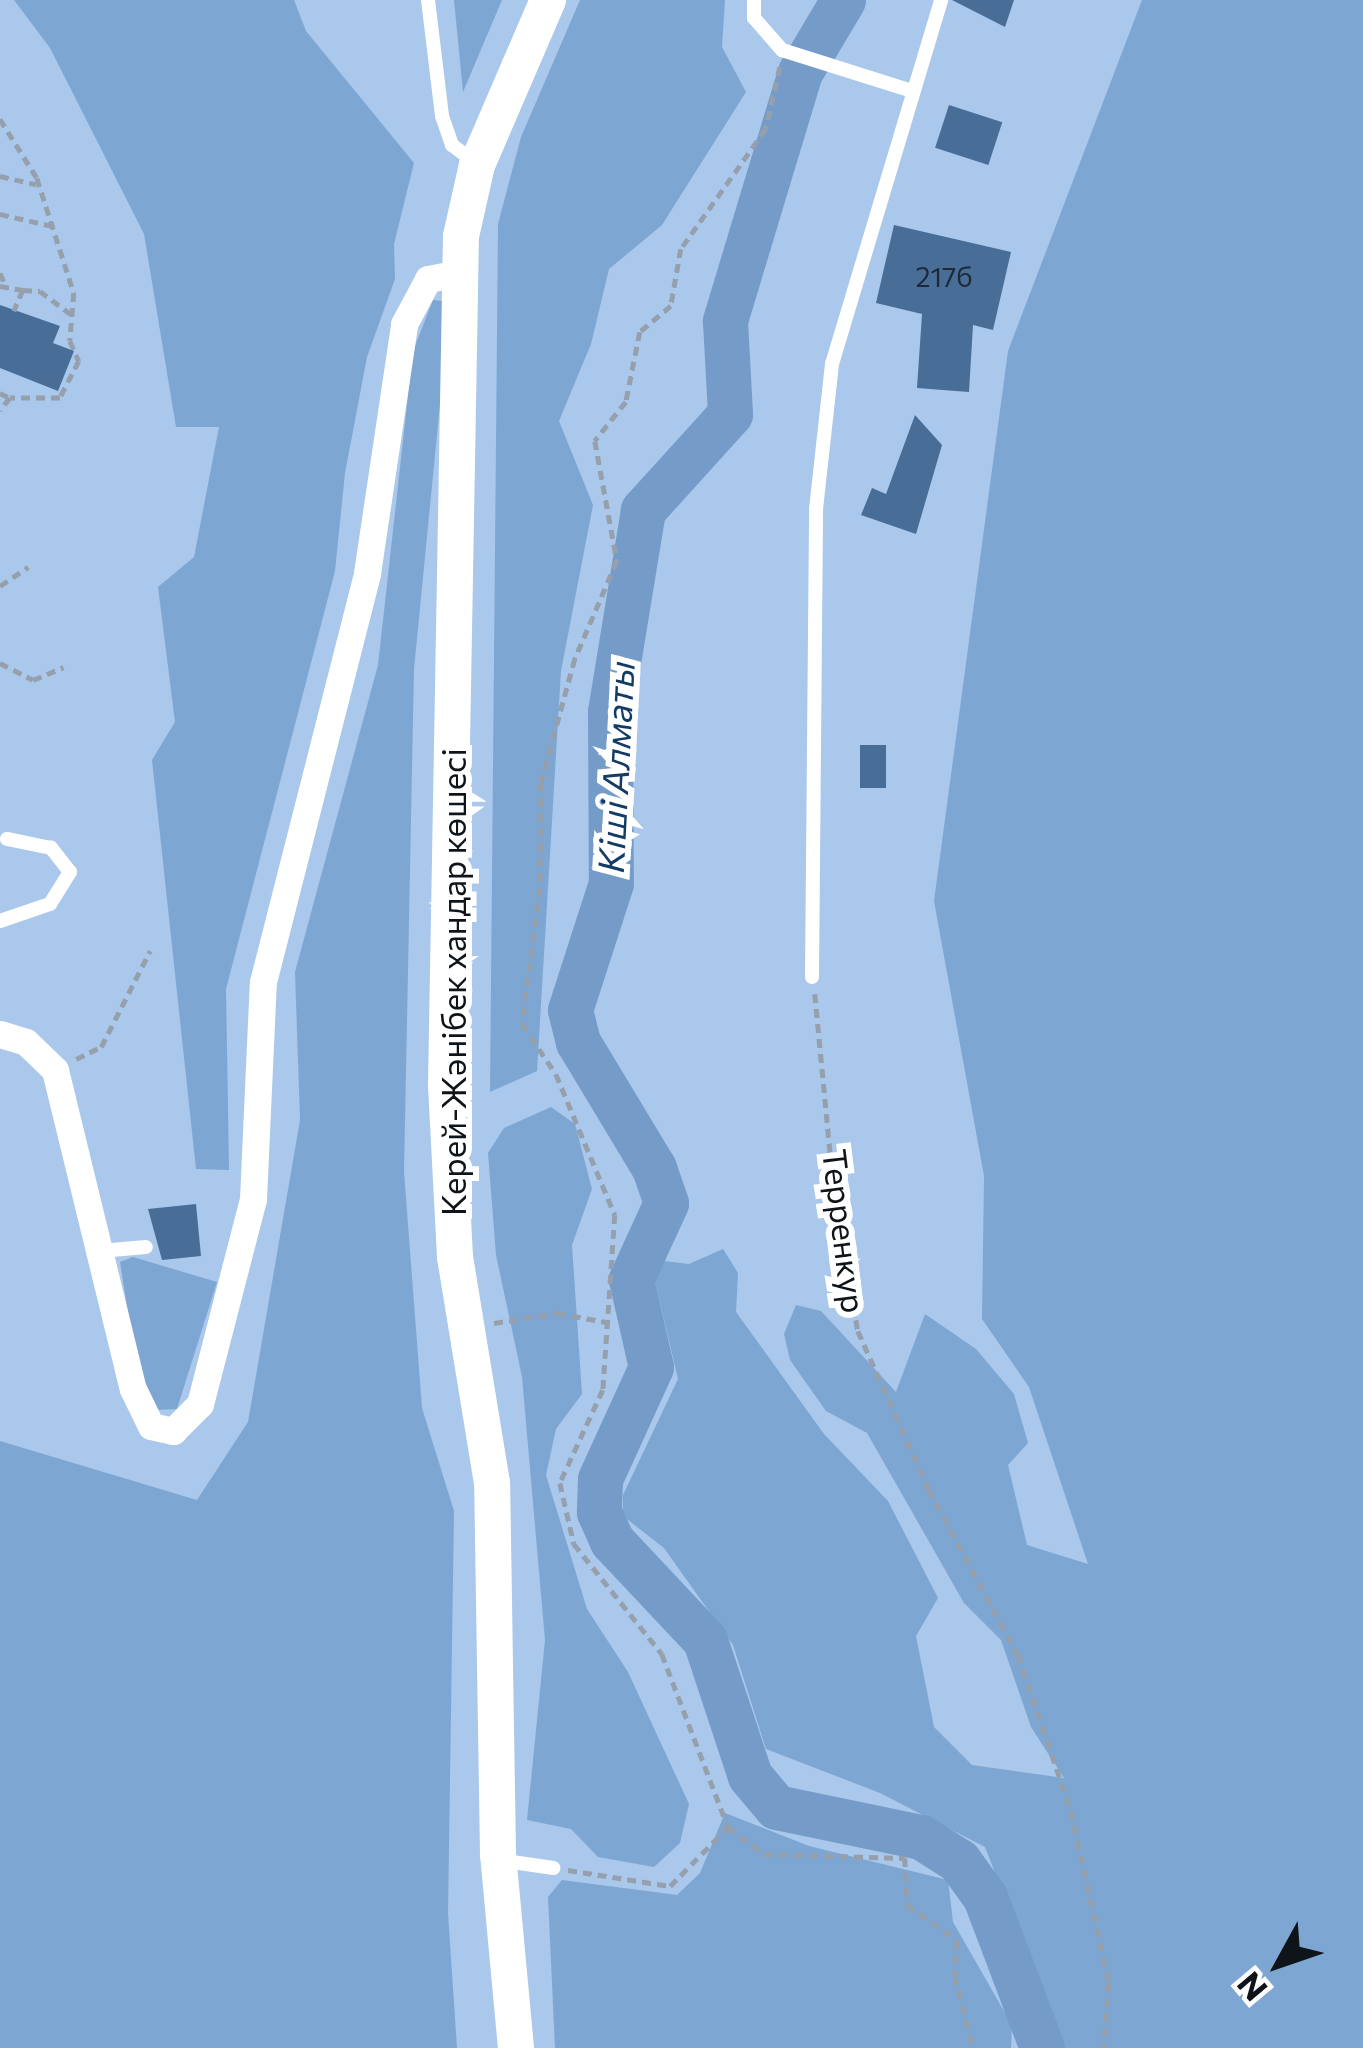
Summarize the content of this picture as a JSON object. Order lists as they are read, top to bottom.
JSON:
{
  "streets": {
    "main road": ["Керей-Жәнібек хандар көшесі"],
    "path": ["Терренкур"]
  },
  "water": ["Кіші Алматы"],
  "house_numbers": ["217б"],
  "north": "bottom left"
}
